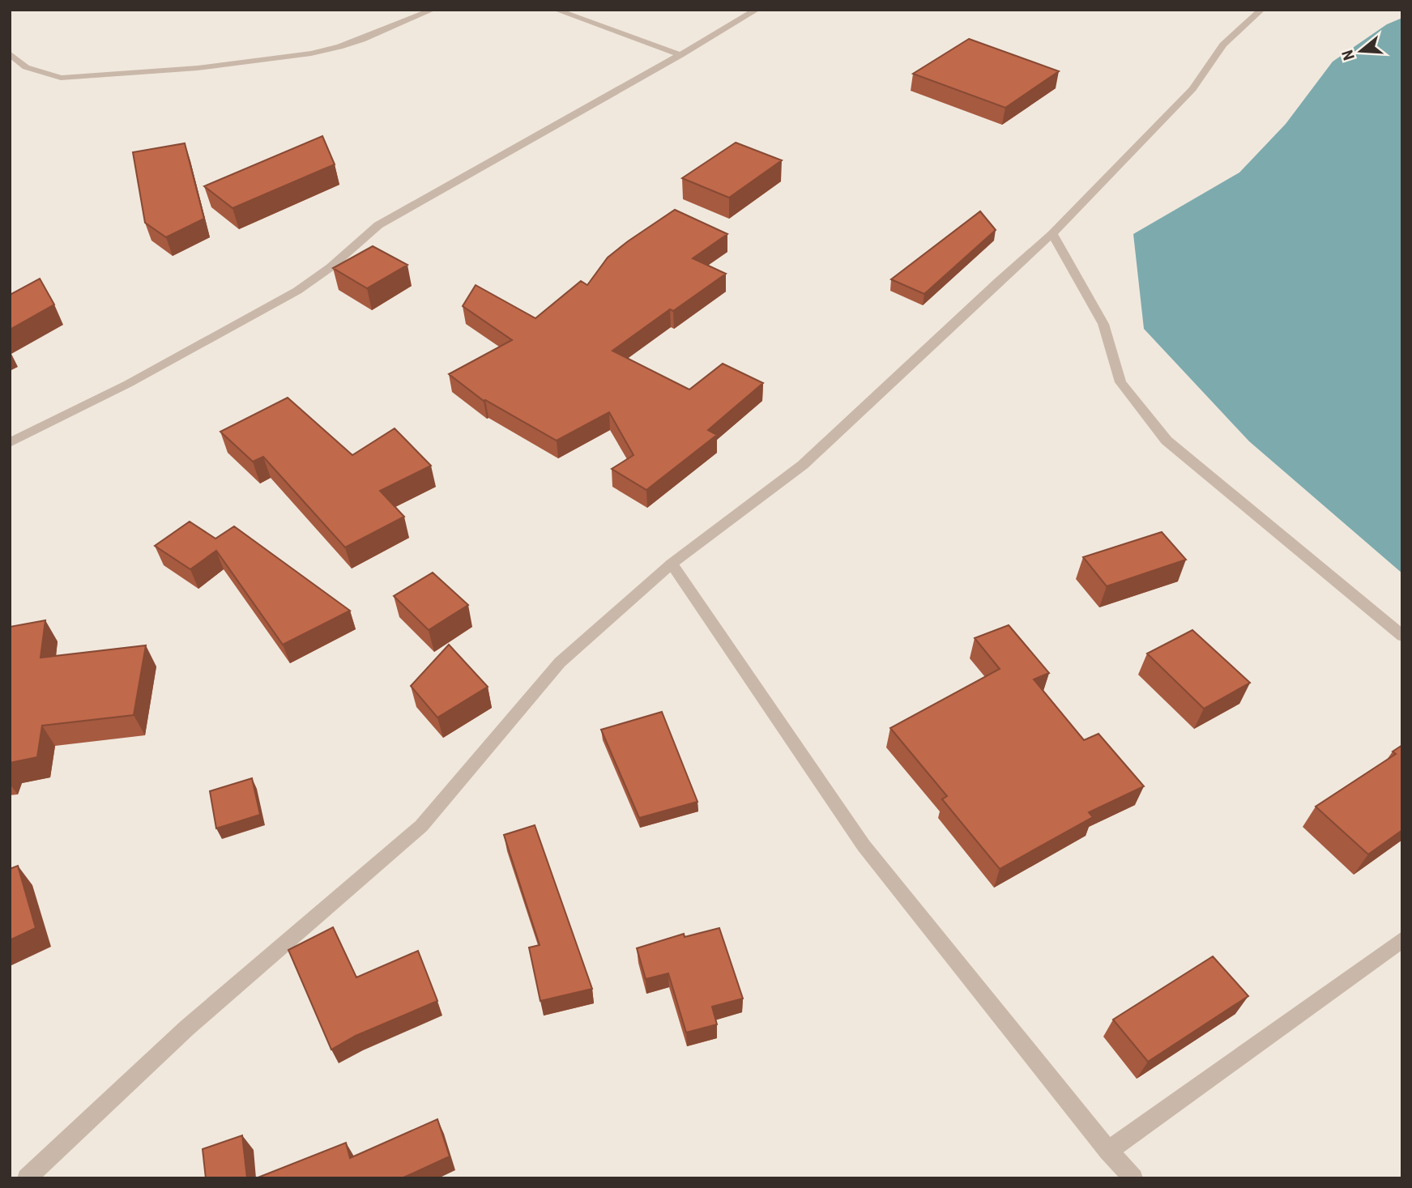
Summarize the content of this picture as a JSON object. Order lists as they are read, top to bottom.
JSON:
{
  "north": "left"
}
